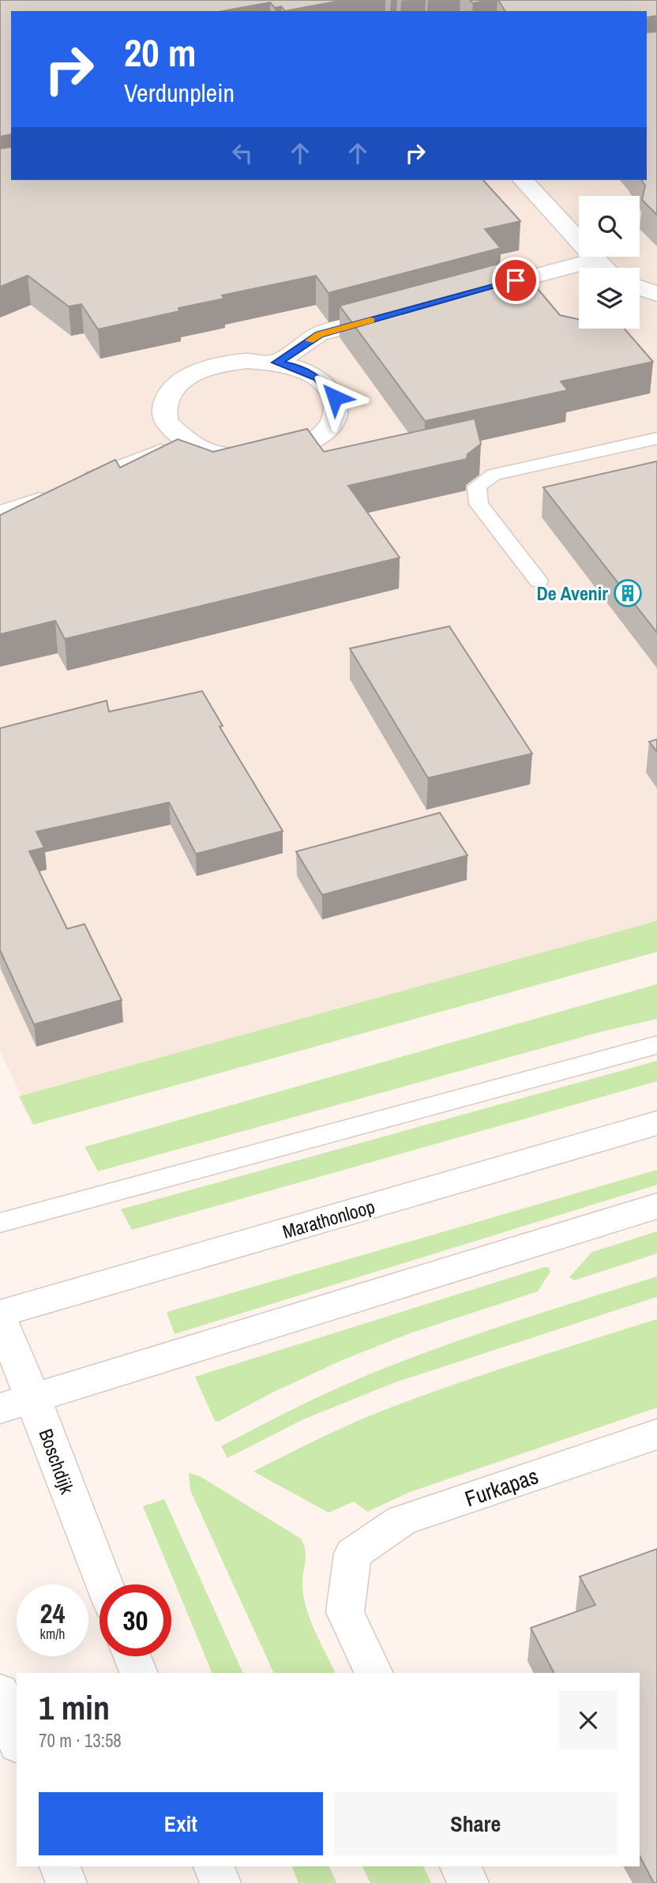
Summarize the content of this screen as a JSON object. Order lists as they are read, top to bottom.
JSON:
{
  "streets": {
    "street": ["Marathonloop", "Boschdijk", "Furkapas"]
  },
  "places": {
    "building": ["De Avenir"]
  },
  "page": {
    "turn": ["20 m", "Verdunplein"],
    "speed": "24 km/h",
    "limit": "30",
    "heading": ["1 min", "70 m · 13:58"],
    "buttons": ["Exit", "Share"]
  }
}
